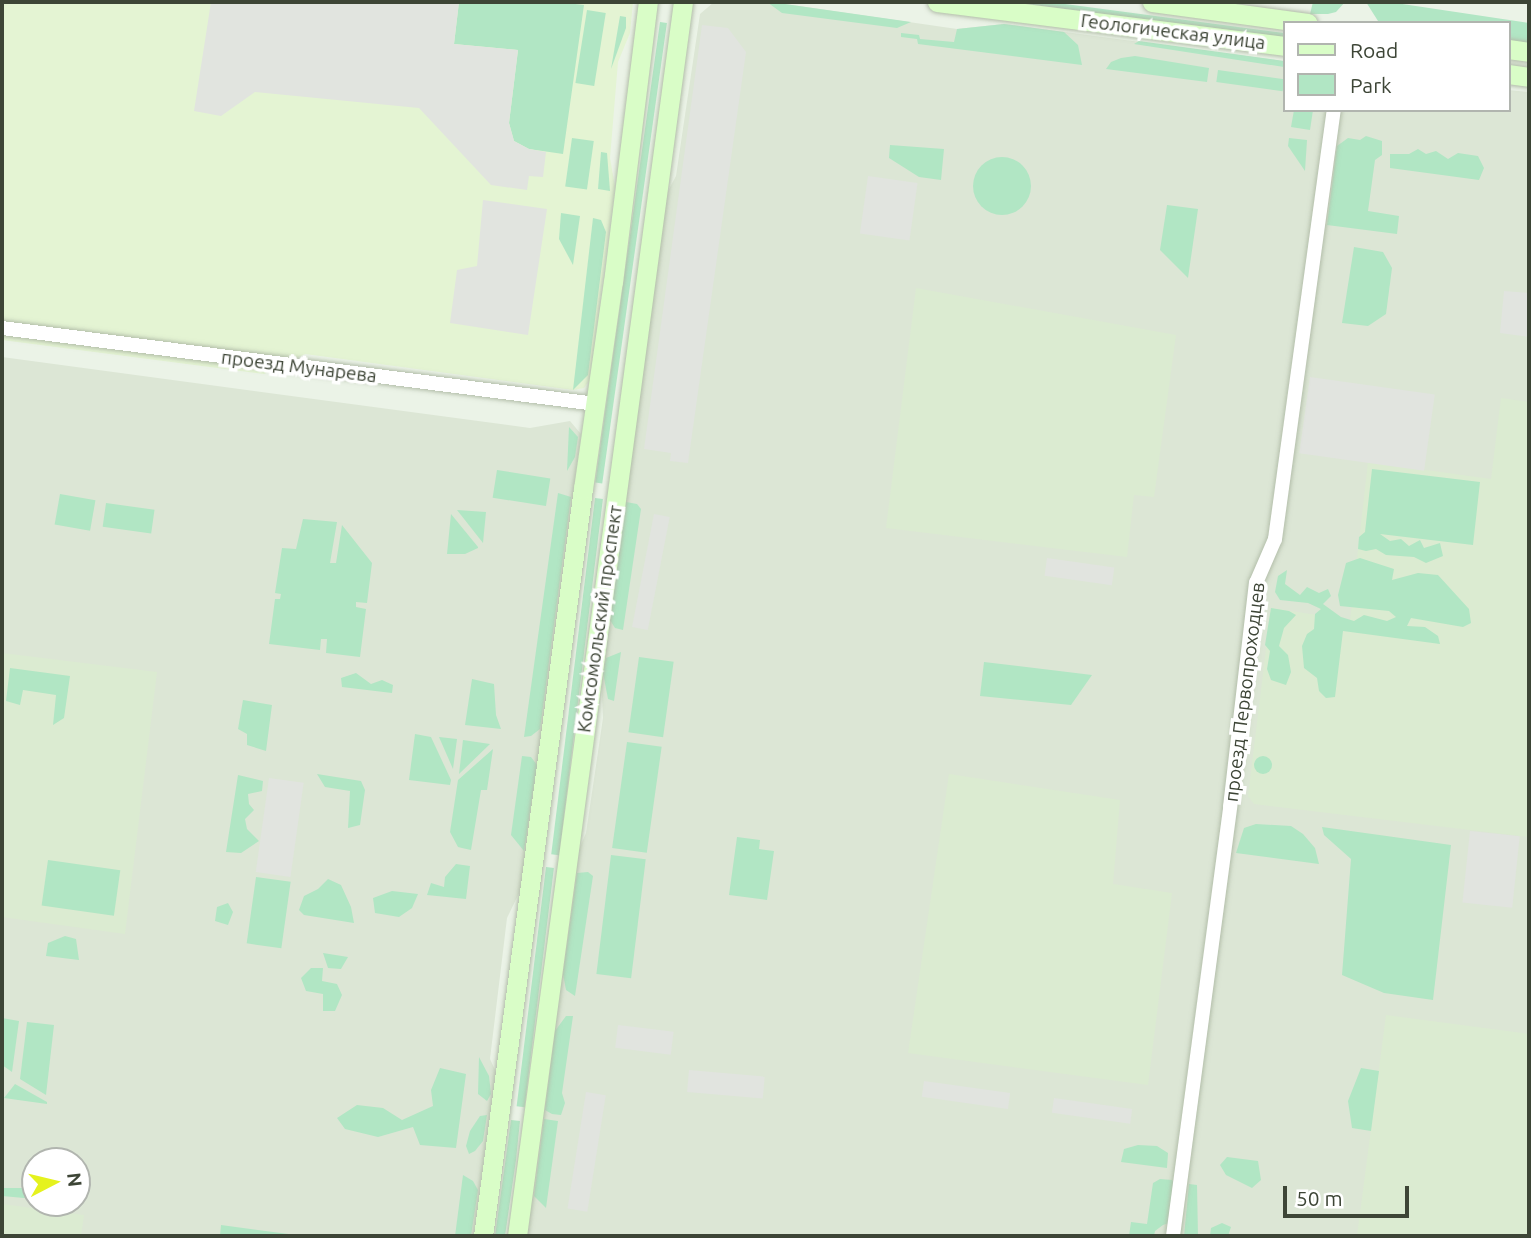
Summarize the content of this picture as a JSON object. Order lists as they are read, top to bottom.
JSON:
{
  "streets": {
    "main road": ["Геологическая улица", "Комсомольский проспект"],
    "street": ["проезд Мунарева", "проезд Первопроходцев"]
  },
  "crossings": [
    ["проезд Мунарева", "Комсомольский проспект"]
  ],
  "legend": ["Road", "Park"],
  "scale_bar": "50 m",
  "north": "right"
}
